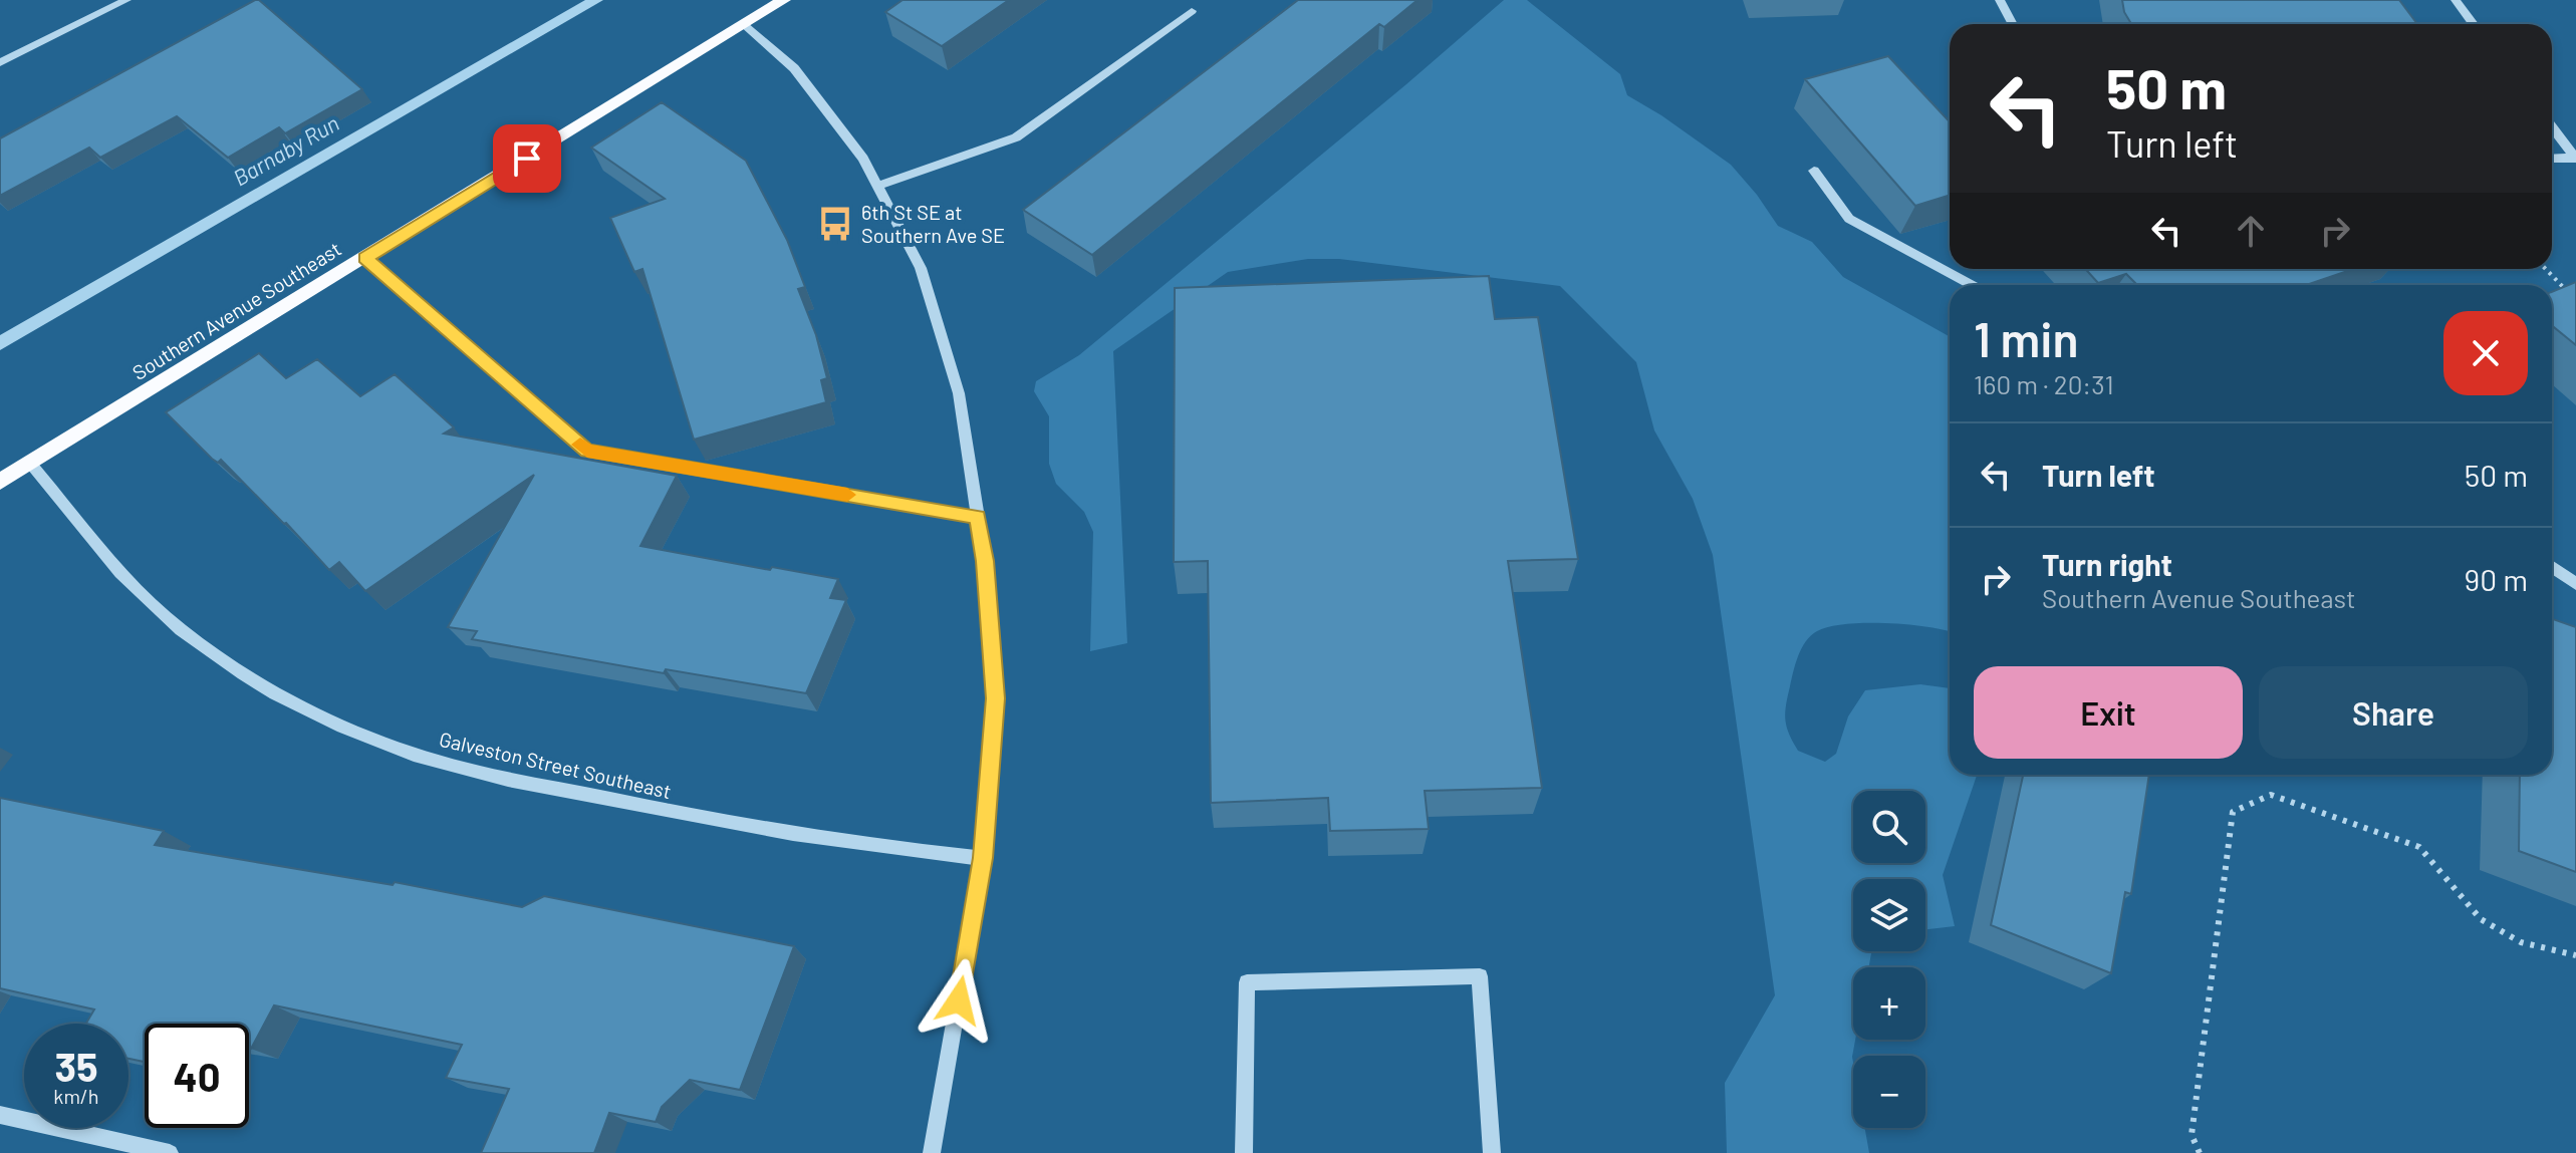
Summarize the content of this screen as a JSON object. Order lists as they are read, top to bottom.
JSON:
{
  "streets": {
    "main road": ["Southern Avenue Southeast"],
    "street": ["Galveston Street Southeast"]
  },
  "crossings": [
    ["Southern Avenue Southeast", "Galveston Street Southeast"]
  ],
  "water": ["Barnaby Run"],
  "places": {
    "bus stop": ["6th St SE at Southern Ave SE"]
  },
  "page": {
    "turn": ["50 m", "Turn left"],
    "heading": ["1 min", "160 m · 20:31"],
    "list": [
      {
        "name": "Turn left",
        "value": "50 m"
      },
      {
        "name": "Turn right",
        "note": "Southern Avenue Southeast",
        "value": "90 m"
      }
    ],
    "buttons": ["Exit", "Share"],
    "map_buttons": ["+", "−"],
    "speed": "35 km/h",
    "limit": "40"
  }
}
